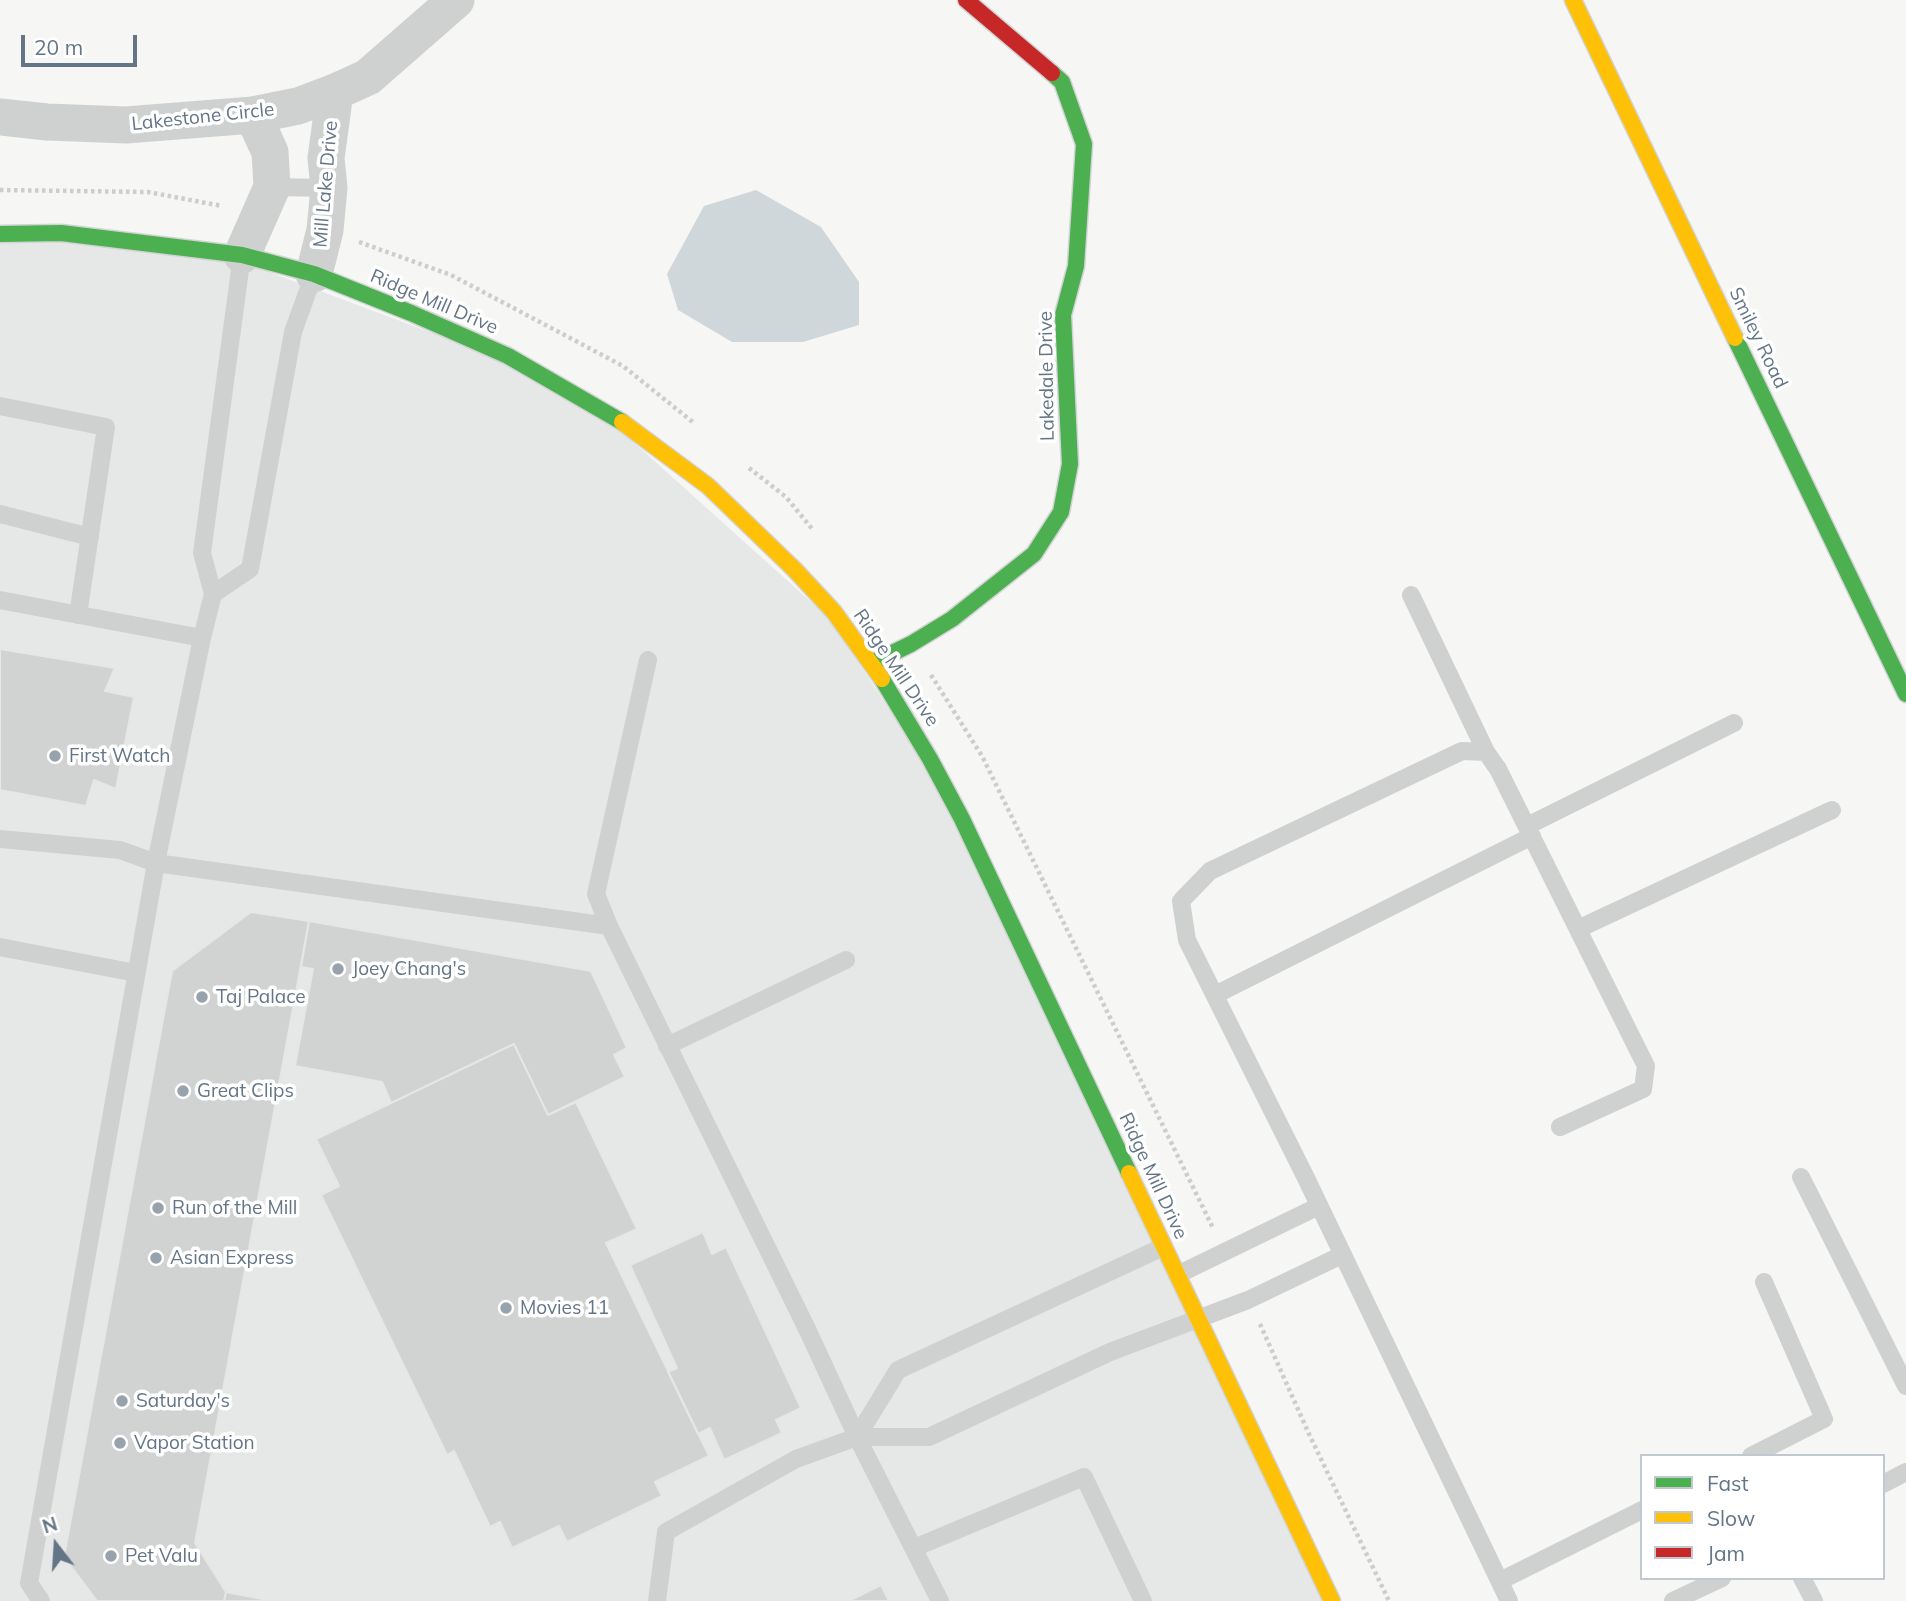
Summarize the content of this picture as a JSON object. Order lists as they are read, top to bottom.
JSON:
{
  "streets": {
    "main road": ["Ridge Mill Drive", "Smiley Road", "Lakedale Drive"],
    "street": ["Lakestone Circle", "Mill Lake Drive"]
  },
  "crossings": [
    ["Lakestone Circle", "Mill Lake Drive"],
    ["Mill Lake Drive", "Ridge Mill Drive"],
    ["Ridge Mill Drive", "Lakedale Drive"]
  ],
  "places": [
    "First Watch",
    "Joey Chang's",
    "Taj Palace",
    "Great Clips",
    "Run of the Mill",
    "Asian Express",
    "Movies 11",
    "Saturday's",
    "Vapor Station",
    "Pet Valu"
  ],
  "legend": ["Fast", "Slow", "Jam"],
  "scale_bar": "20 m",
  "north": "top"
}
